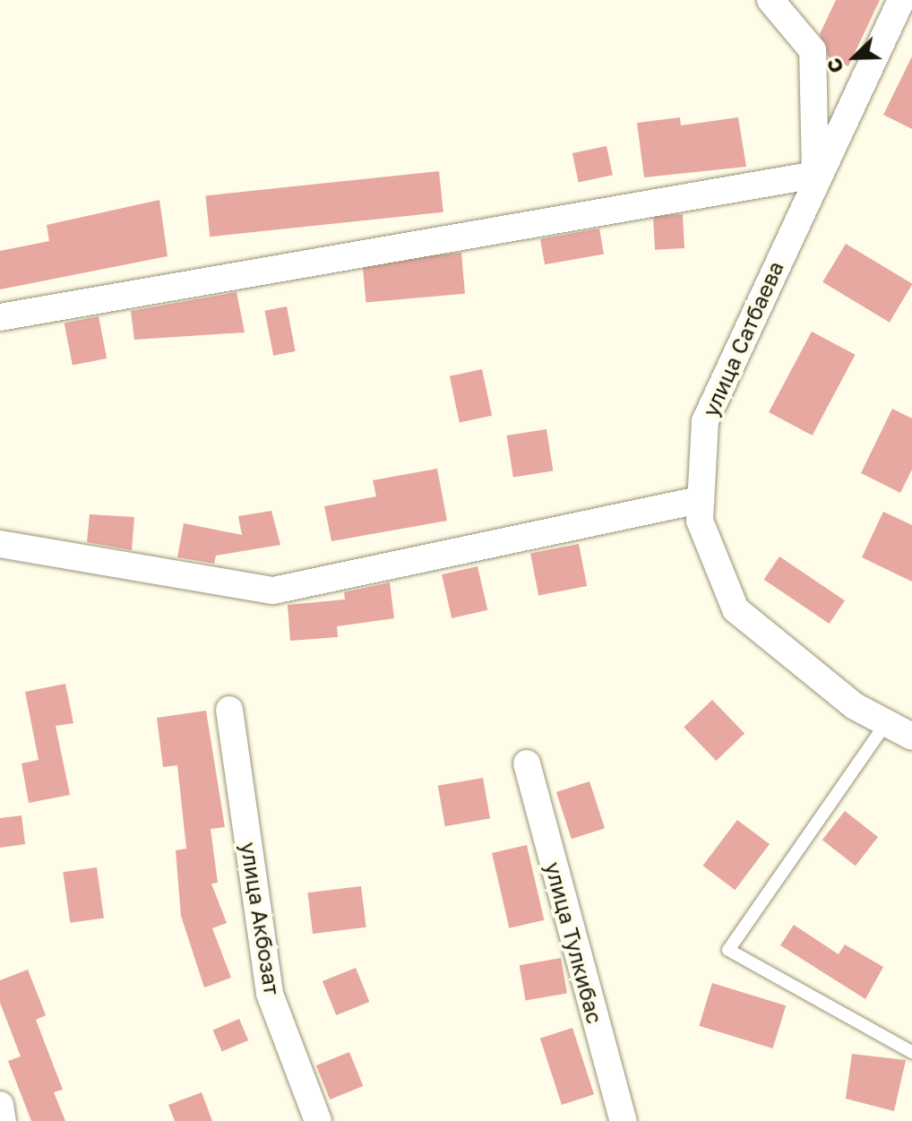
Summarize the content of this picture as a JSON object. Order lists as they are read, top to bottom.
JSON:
{
  "streets": {
    "street": ["улица Сатбаева", "улица Акбозат", "улица Тулкибас"]
  },
  "north": "bottom left"
}
